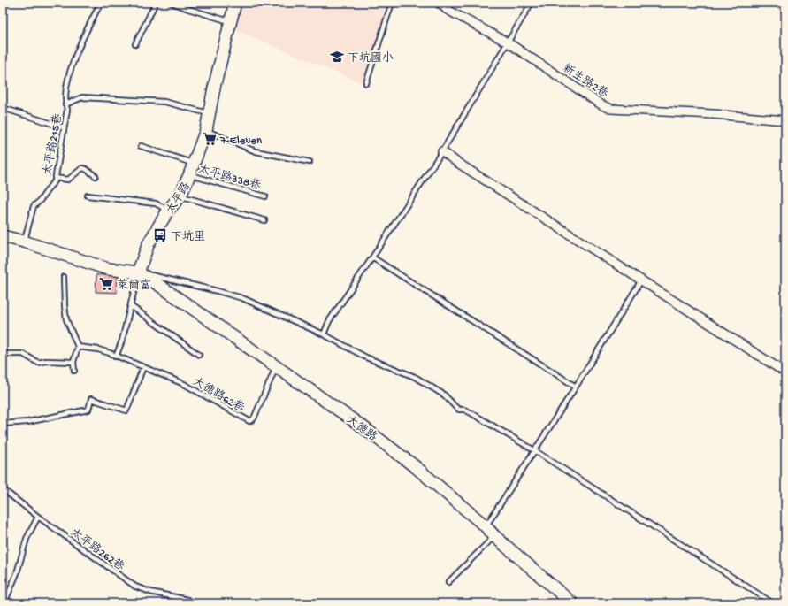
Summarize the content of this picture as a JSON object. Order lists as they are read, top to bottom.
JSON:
{
  "streets": {
    "street": ["新生路2巷", "太平路", "大德路"],
    "lane": [
      "太平路215巷",
      "太平路338巷",
      "大德路62巷",
      "太平路262巷"
    ]
  },
  "crossings": [
    ["太平路215巷", "太平路"],
    ["太平路338巷", "太平路"],
    ["太平路", "大德路"],
    ["大德路62巷", "大德路"]
  ],
  "places": {
    "school or university": ["下坑國小"],
    "supermarket": ["7-Eleven", "萊爾富"],
    "bus stop": ["下坑里"]
  }
}
